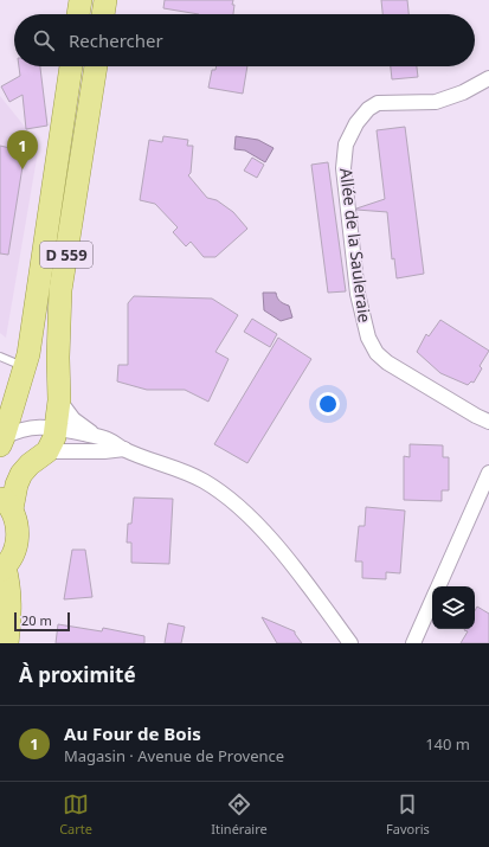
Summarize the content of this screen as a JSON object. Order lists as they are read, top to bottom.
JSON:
{
  "streets": {
    "main road": ["D 559"],
    "street": ["Allée de la Sauleraie"]
  },
  "scale_bar": "20 m",
  "page": {
    "search": "Rechercher",
    "pins": "1",
    "scale": "20 m",
    "heading": "À proximité",
    "list": [
      {
        "mark": "1",
        "name": "Au Four de Bois",
        "note": "Magasin · Avenue de Provence",
        "value": "140 m"
      }
    ],
    "nav": ["Carte", "Itinéraire", "Favoris"]
  }
}
